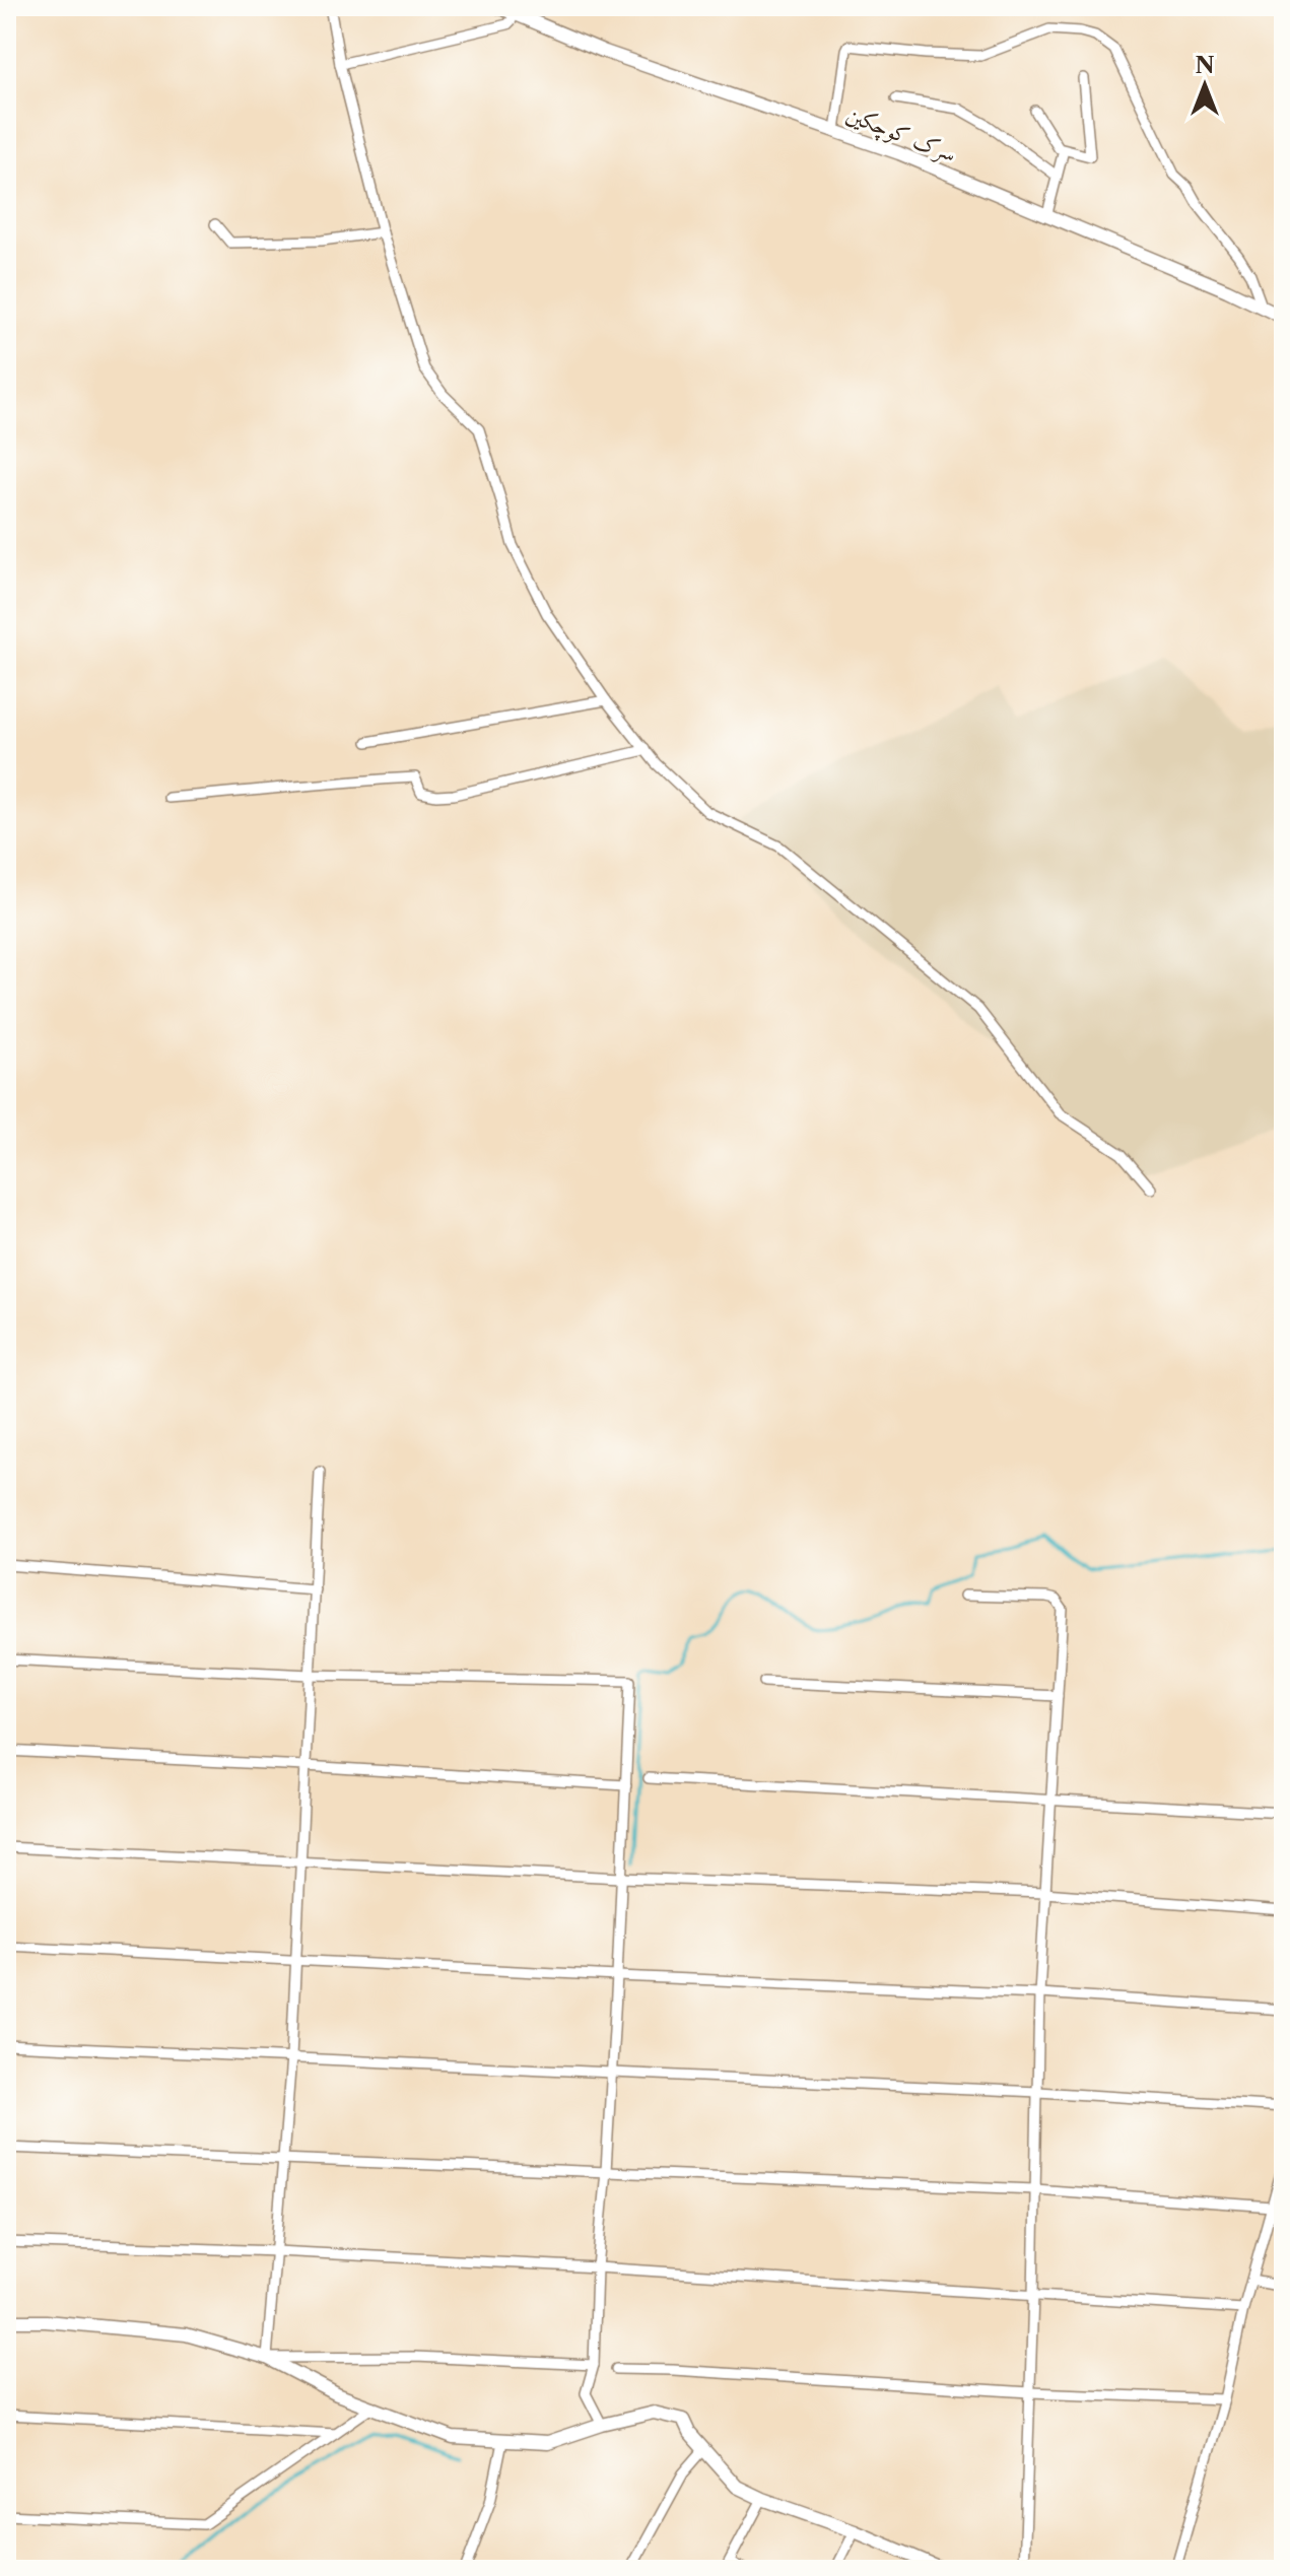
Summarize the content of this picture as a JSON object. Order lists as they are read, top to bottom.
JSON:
{
  "streets": {
    "street": ["سرک کوچکین"]
  },
  "north": "top"
}
